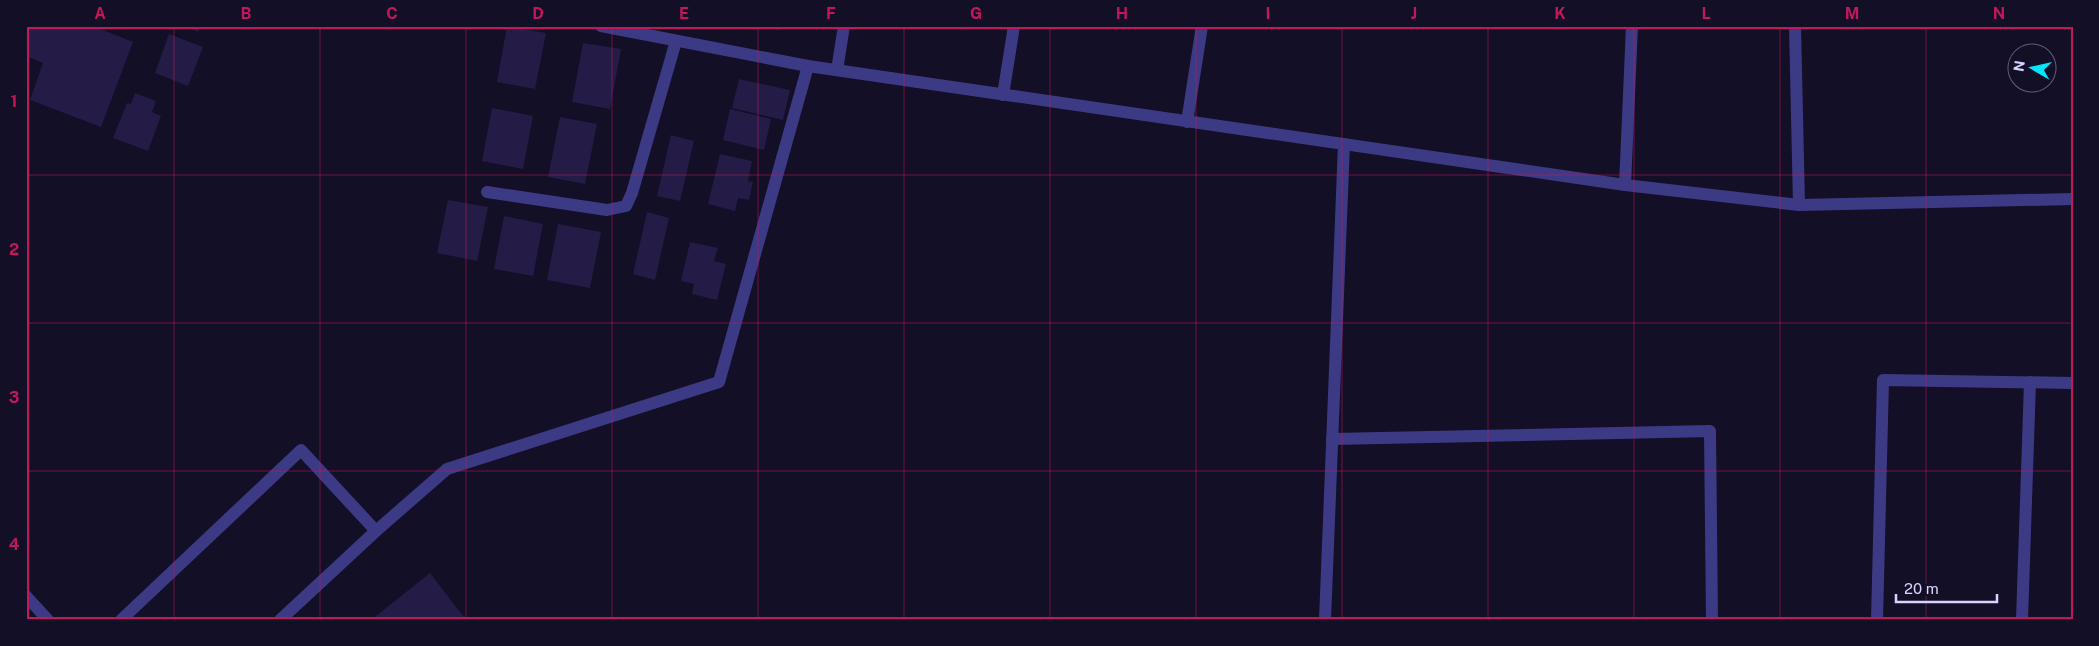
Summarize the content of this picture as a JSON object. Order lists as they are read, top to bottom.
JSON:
{
  "scale_bar": "20 m",
  "north": "left",
  "grid": {
    "columns": [
      "A",
      "B",
      "C",
      "D",
      "E",
      "F",
      "G",
      "H",
      "I",
      "J",
      "K",
      "L",
      "M",
      "N"
    ],
    "rows": [
      "1",
      "2",
      "3",
      "4"
    ]
  }
}
